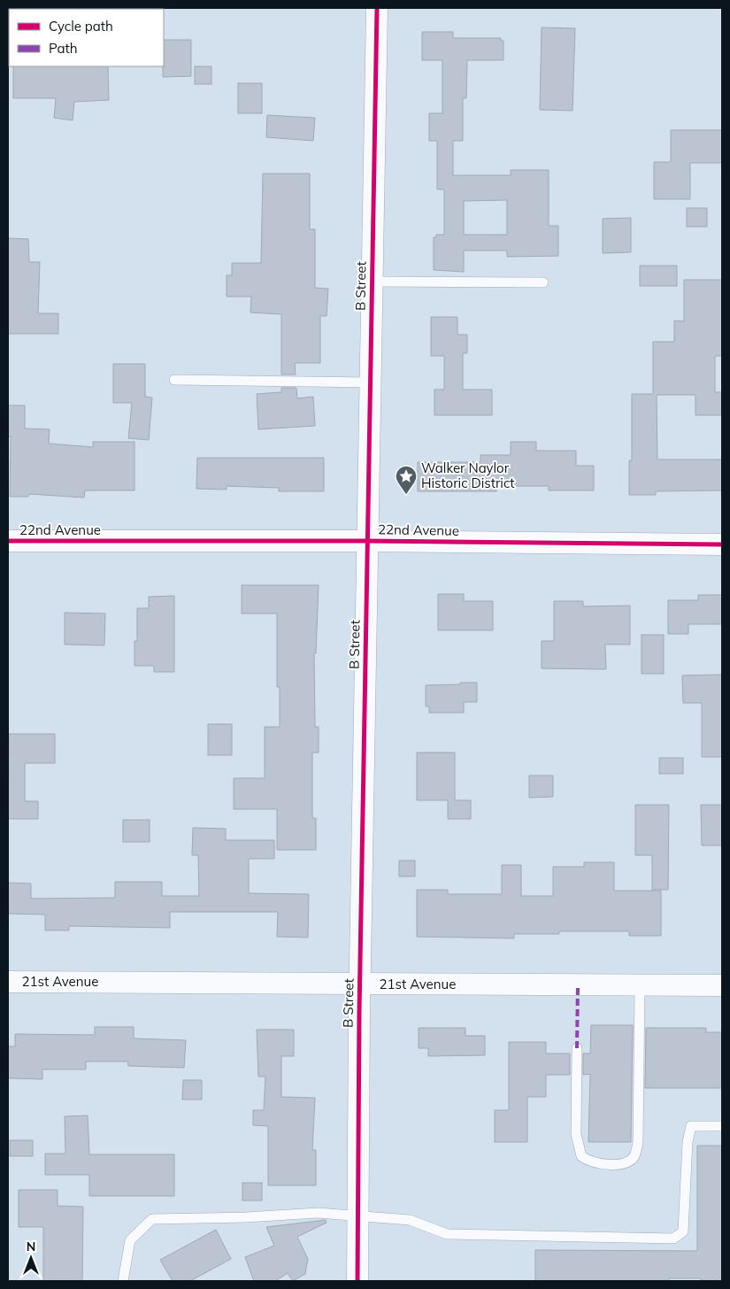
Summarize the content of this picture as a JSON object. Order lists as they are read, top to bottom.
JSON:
{
  "streets": {
    "street": ["B Street", "22nd Avenue", "21st Avenue"]
  },
  "crossings": [
    ["B Street", "22nd Avenue"],
    ["B Street", "21st Avenue"]
  ],
  "places": {
    "place": ["Walker Naylor Historic District"]
  },
  "legend": ["Cycle path", "Path"],
  "north": "top"
}
